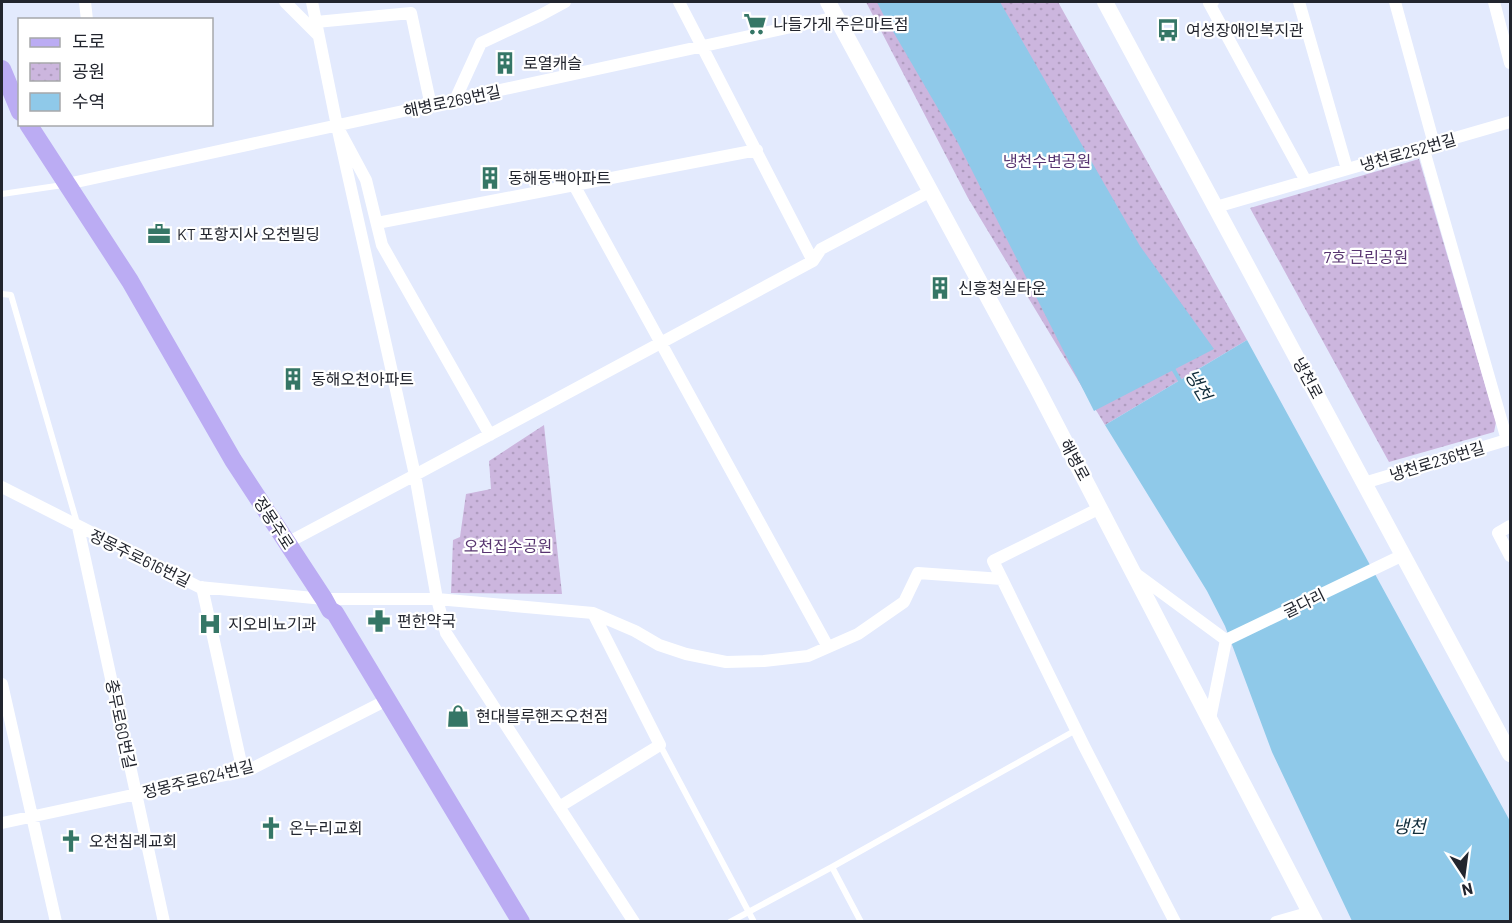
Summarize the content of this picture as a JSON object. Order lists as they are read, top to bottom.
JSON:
{
  "streets": {
    "main road": ["냉천로", "해병로", "정몽주로"],
    "street": [
      "해병로269번길",
      "냉천로252번길",
      "냉천로236번길",
      "정몽주로616번길",
      "굴다리",
      "충무로60번길",
      "정몽주로624번길"
    ]
  },
  "crossings": [
    ["해병로269번길", "해병로"],
    ["해병로269번길", "정몽주로"],
    ["냉천로252번길", "냉천로"],
    ["냉천로", "냉천로236번길"],
    ["냉천로", "굴다리"],
    ["정몽주로", "정몽주로616번길"],
    ["정몽주로", "정몽주로624번길"],
    ["정몽주로616번길", "충무로60번길"],
    ["충무로60번길", "정몽주로624번길"]
  ],
  "water": ["냉천"],
  "parks": ["냉천수변공원", "7호 근린공원", "오천집수공원"],
  "places": {
    "supermarket": ["나들가게 주은마트점"],
    "bus stop": ["여성장애인복지관"],
    "building": [
      "로열캐슬",
      "동해동백아파트",
      "신흥청실타운",
      "동해오천아파트"
    ],
    "office": ["KT 포항지사 오천빌딩"],
    "pharmacy": ["편한약국"],
    "hospital": ["지오비뇨기과"],
    "shop": ["현대블루핸즈오천점"],
    "church": ["온누리교회", "오천침례교회"]
  },
  "legend": ["도로", "공원", "수역"],
  "north": "bottom"
}
